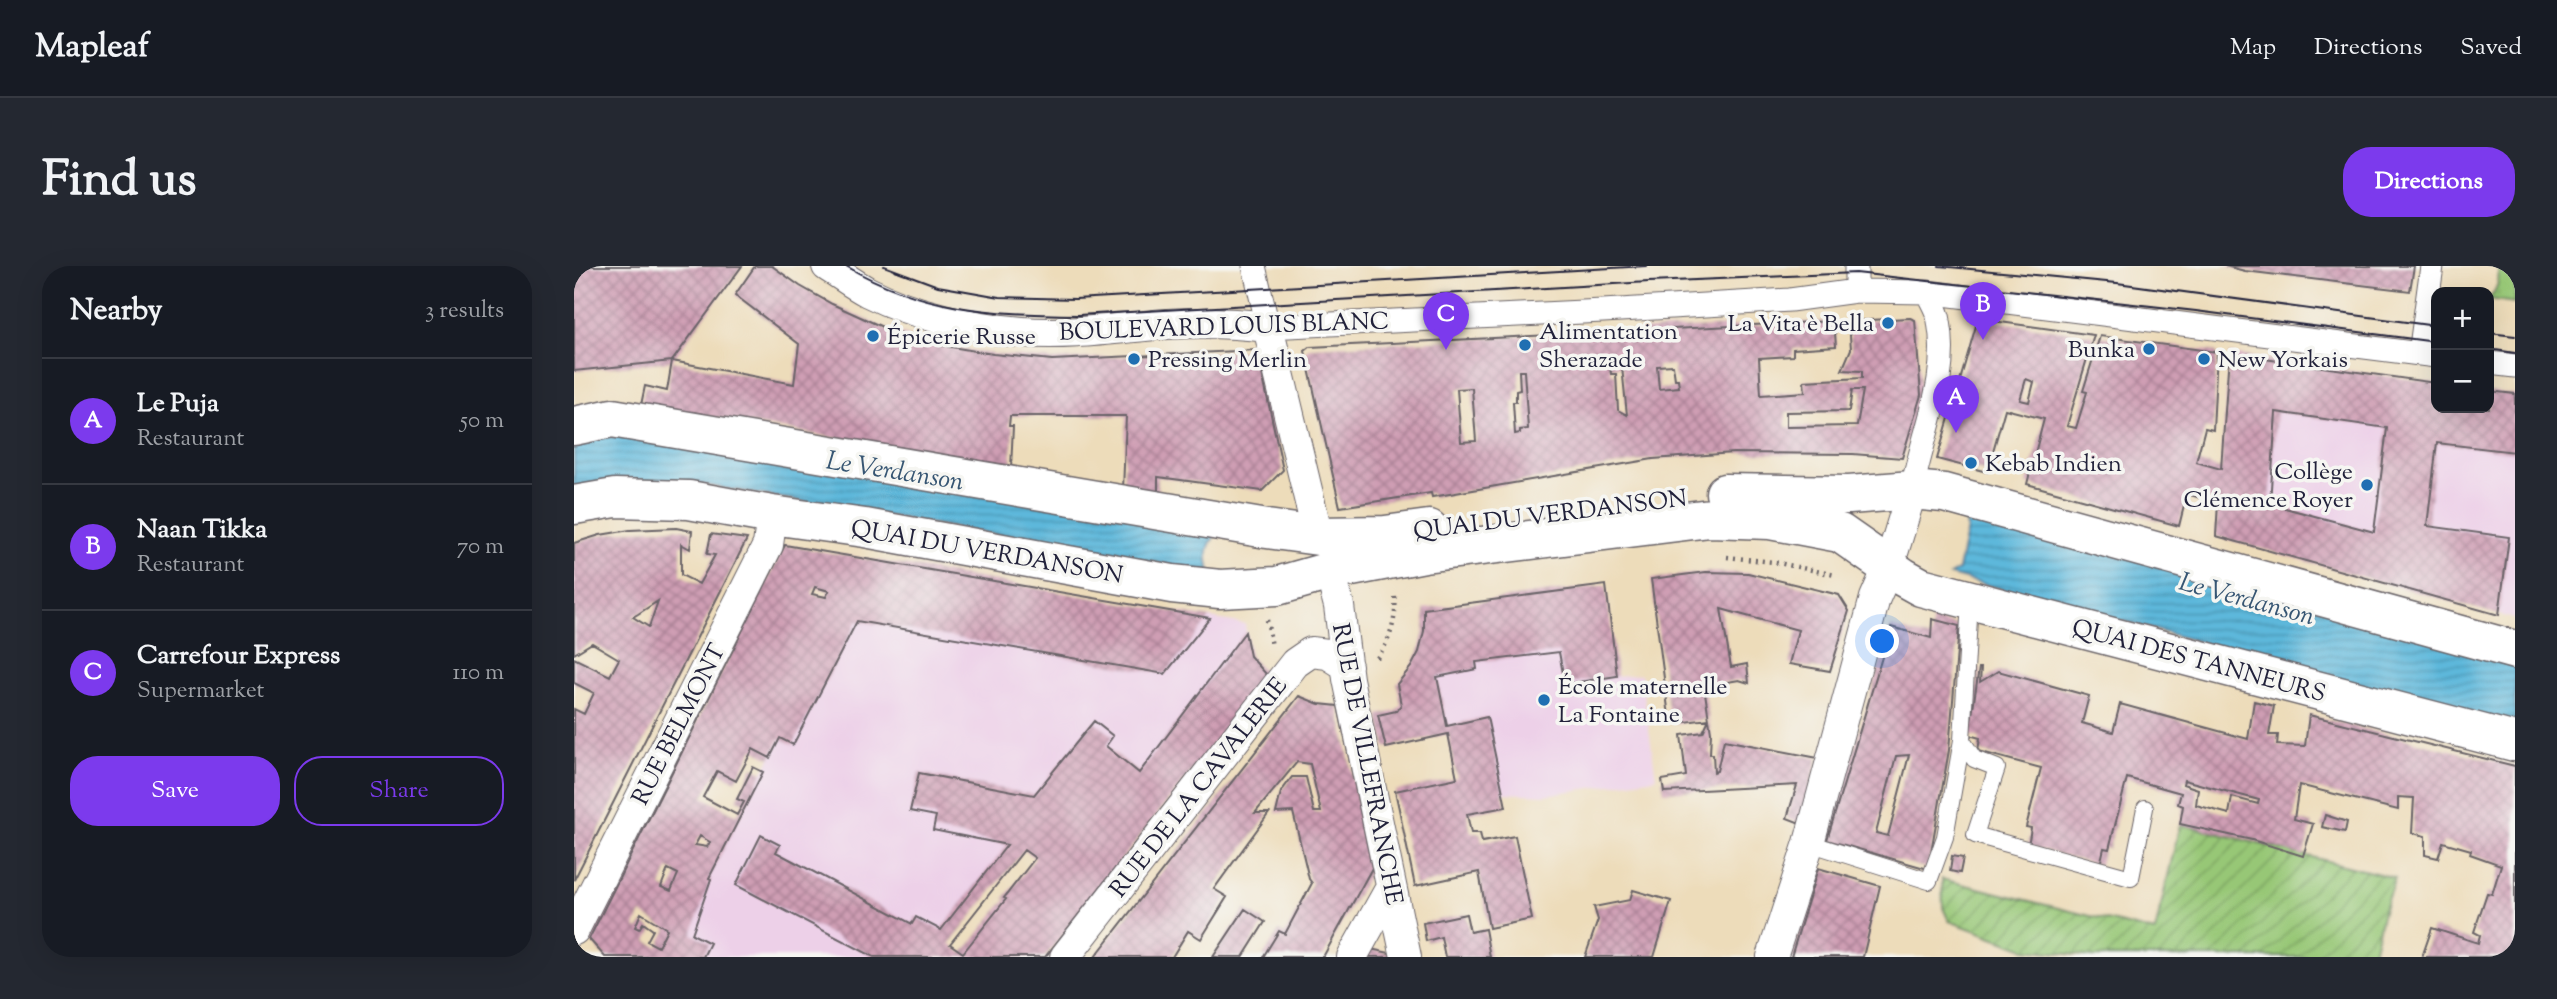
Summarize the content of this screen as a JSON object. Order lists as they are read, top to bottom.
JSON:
{
  "streets": {
    "main road": ["QUAI DU VERDANSON", "QUAI DES TANNEURS"],
    "street": [
      "BOULEVARD LOUIS BLANC",
      "RUE BELMONT",
      "RUE DE VILLEFRANCHE",
      "RUE DE LA CAVALERIE"
    ]
  },
  "crossings": [
    ["BOULEVARD LOUIS BLANC", "RUE DE VILLEFRANCHE"],
    ["QUAI DU VERDANSON", "QUAI DES TANNEURS"],
    ["QUAI DU VERDANSON", "RUE BELMONT"],
    ["QUAI DU VERDANSON", "RUE DE VILLEFRANCHE"],
    ["RUE DE VILLEFRANCHE", "RUE DE LA CAVALERIE"]
  ],
  "water": ["Le Verdanson"],
  "places": [
    "La Vita è Bella",
    "Épicerie Russe",
    "Alimentation Sherazade",
    "Bunka",
    "Pressing Merlin",
    "New Yorkais",
    "Kebab Indien",
    "Collège Clémence Royer",
    "École maternelle La Fontaine"
  ],
  "page": {
    "header": "Mapleaf",
    "nav": ["Map", "Directions", "Saved"],
    "title": "Find us",
    "buttons": [
      "Directions",
      ["Save", "Share"]
    ],
    "heading": ["Nearby", "3 results"],
    "pins": ["B", "C", "A"],
    "map_buttons": ["+", "−"],
    "list": [
      {
        "mark": "A",
        "name": "Le Puja",
        "note": "Restaurant",
        "value": "50 m"
      },
      {
        "mark": "B",
        "name": "Naan Tikka",
        "note": "Restaurant",
        "value": "70 m"
      },
      {
        "mark": "C",
        "name": "Carrefour Express",
        "note": "Supermarket",
        "value": "110 m"
      }
    ]
  }
}
